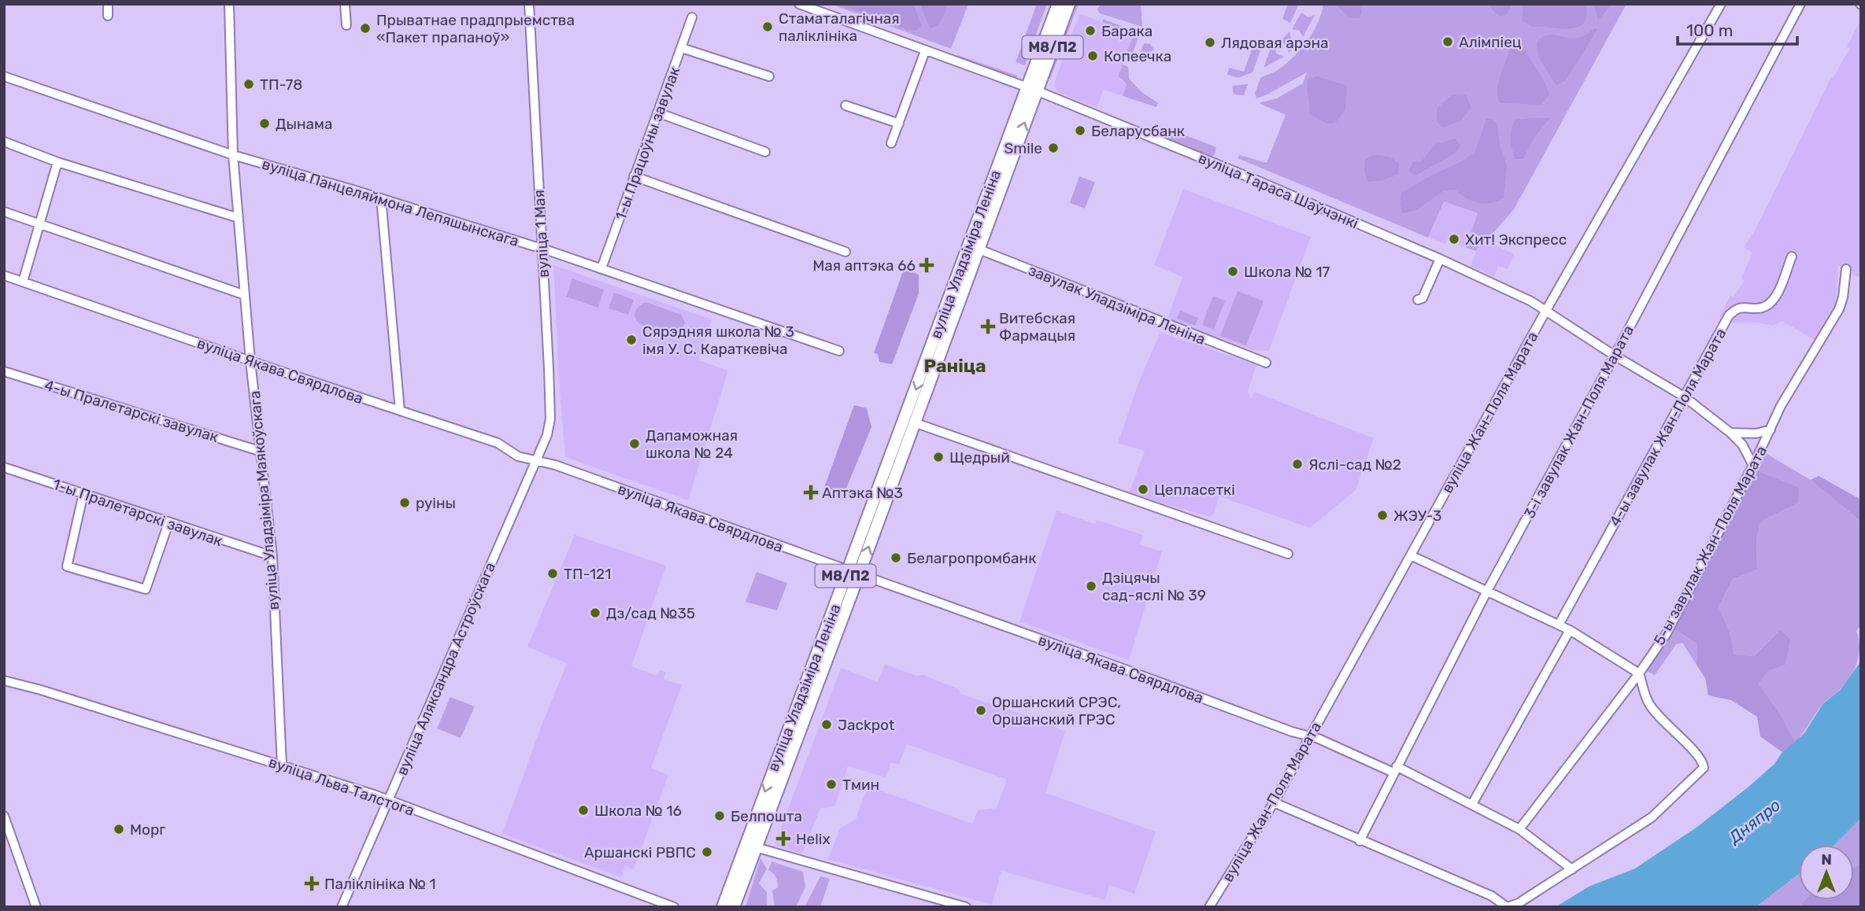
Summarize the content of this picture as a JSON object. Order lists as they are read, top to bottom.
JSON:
{
  "streets": {
    "main road": ["М8/П2", "вуліца Уладзіміра Леніна"],
    "street": [
      "1-ы Працоўны завулак",
      "вуліца Тараса Шаўчэнкі",
      "вуліца Панцеляймона Лепяшынскага",
      "вуліца 1 Мая",
      "завулак Уладзіміра Леніна",
      "вуліца Якава Свярдлова",
      "4-ы Пралетарскі завулак",
      "вуліца Жан-Поля Марата",
      "3-і завулак Жан-Поля Марата",
      "4-ы завулак Жан-Поля Марата",
      "вуліца Уладзіміра Маякоўскага",
      "1-ы Пралетарскі завулак",
      "5-ы завулак Жан-Поля Марата",
      "вуліца Аляксандра Астроўскага",
      "вуліца Льва Талстога"
    ]
  },
  "crossings": [
    ["1-ы Працоўны завулак", "вуліца Панцеляймона Лепяшынскага"],
    ["вуліца Тараса Шаўчэнкі", "вуліца Уладзіміра Леніна"],
    ["вуліца Тараса Шаўчэнкі", "вуліца Жан-Поля Марата"],
    ["вуліца Тараса Шаўчэнкі", "3-і завулак Жан-Поля Марата"],
    ["вуліца Тараса Шаўчэнкі", "4-ы завулак Жан-Поля Марата"],
    ["вуліца Тараса Шаўчэнкі", "5-ы завулак Жан-Поля Марата"],
    ["вуліца Панцеляймона Лепяшынскага", "вуліца 1 Мая"],
    ["вуліца Панцеляймона Лепяшынскага", "вуліца Уладзіміра Маякоўскага"],
    ["вуліца 1 Мая", "вуліца Якава Свярдлова"],
    ["вуліца 1 Мая", "вуліца Аляксандра Астроўскага"],
    ["вуліца Уладзіміра Леніна", "завулак Уладзіміра Леніна"],
    ["вуліца Уладзіміра Леніна", "вуліца Якава Свярдлова"],
    ["вуліца Якава Свярдлова", "вуліца Жан-Поля Марата"],
    ["вуліца Якава Свярдлова", "3-і завулак Жан-Поля Марата"],
    ["вуліца Якава Свярдлова", "вуліца Уладзіміра Маякоўскага"],
    ["вуліца Якава Свярдлова", "5-ы завулак Жан-Поля Марата"],
    ["вуліца Якава Свярдлова", "вуліца Аляксандра Астроўскага"],
    ["4-ы Пралетарскі завулак", "вуліца Уладзіміра Маякоўскага"],
    ["вуліца Уладзіміра Маякоўскага", "1-ы Пралетарскі завулак"],
    ["вуліца Уладзіміра Маякоўскага", "вуліца Льва Талстога"],
    ["вуліца Аляксандра Астроўскага", "вуліца Льва Талстога"]
  ],
  "districts": ["Раніца"],
  "water": ["Дняпро"],
  "places": {
    "other": [
      "Стаматалагічная паліклініка",
      "Прыватнае прадпрыемства «Пакет прапаноў»",
      "Барака",
      "Алімпіец",
      "Лядовая арэна",
      "Копеечка",
      "ТП-78",
      "Дынама",
      "Беларусбанк",
      "Smile",
      "Хит! Экспресс",
      "Школа № 17",
      "Сярэдняя школа № 3 імя У. С. Караткевіча",
      "Дапаможная школа № 24",
      "Щедрый",
      "Яслі-сад №2",
      "Цепласеткі",
      "руіны",
      "ЖЭУ-3",
      "Белагропромбанк",
      "ТП-121",
      "Дзіцячы сад-яслі № 39",
      "Дз/сад №35",
      "Оршанский СРЭС, Оршанский ГРЭС",
      "Jackpot",
      "Тмин",
      "Школа № 16",
      "Белпошта",
      "Морг",
      "Аршанскі РВПС"
    ],
    "health": [
      "Мая аптэка 66",
      "Витебская Фармацыя",
      "Аптэка №3",
      "Helix",
      "Паліклініка № 1"
    ]
  },
  "scale_bar": "100 m",
  "north": "top"
}
